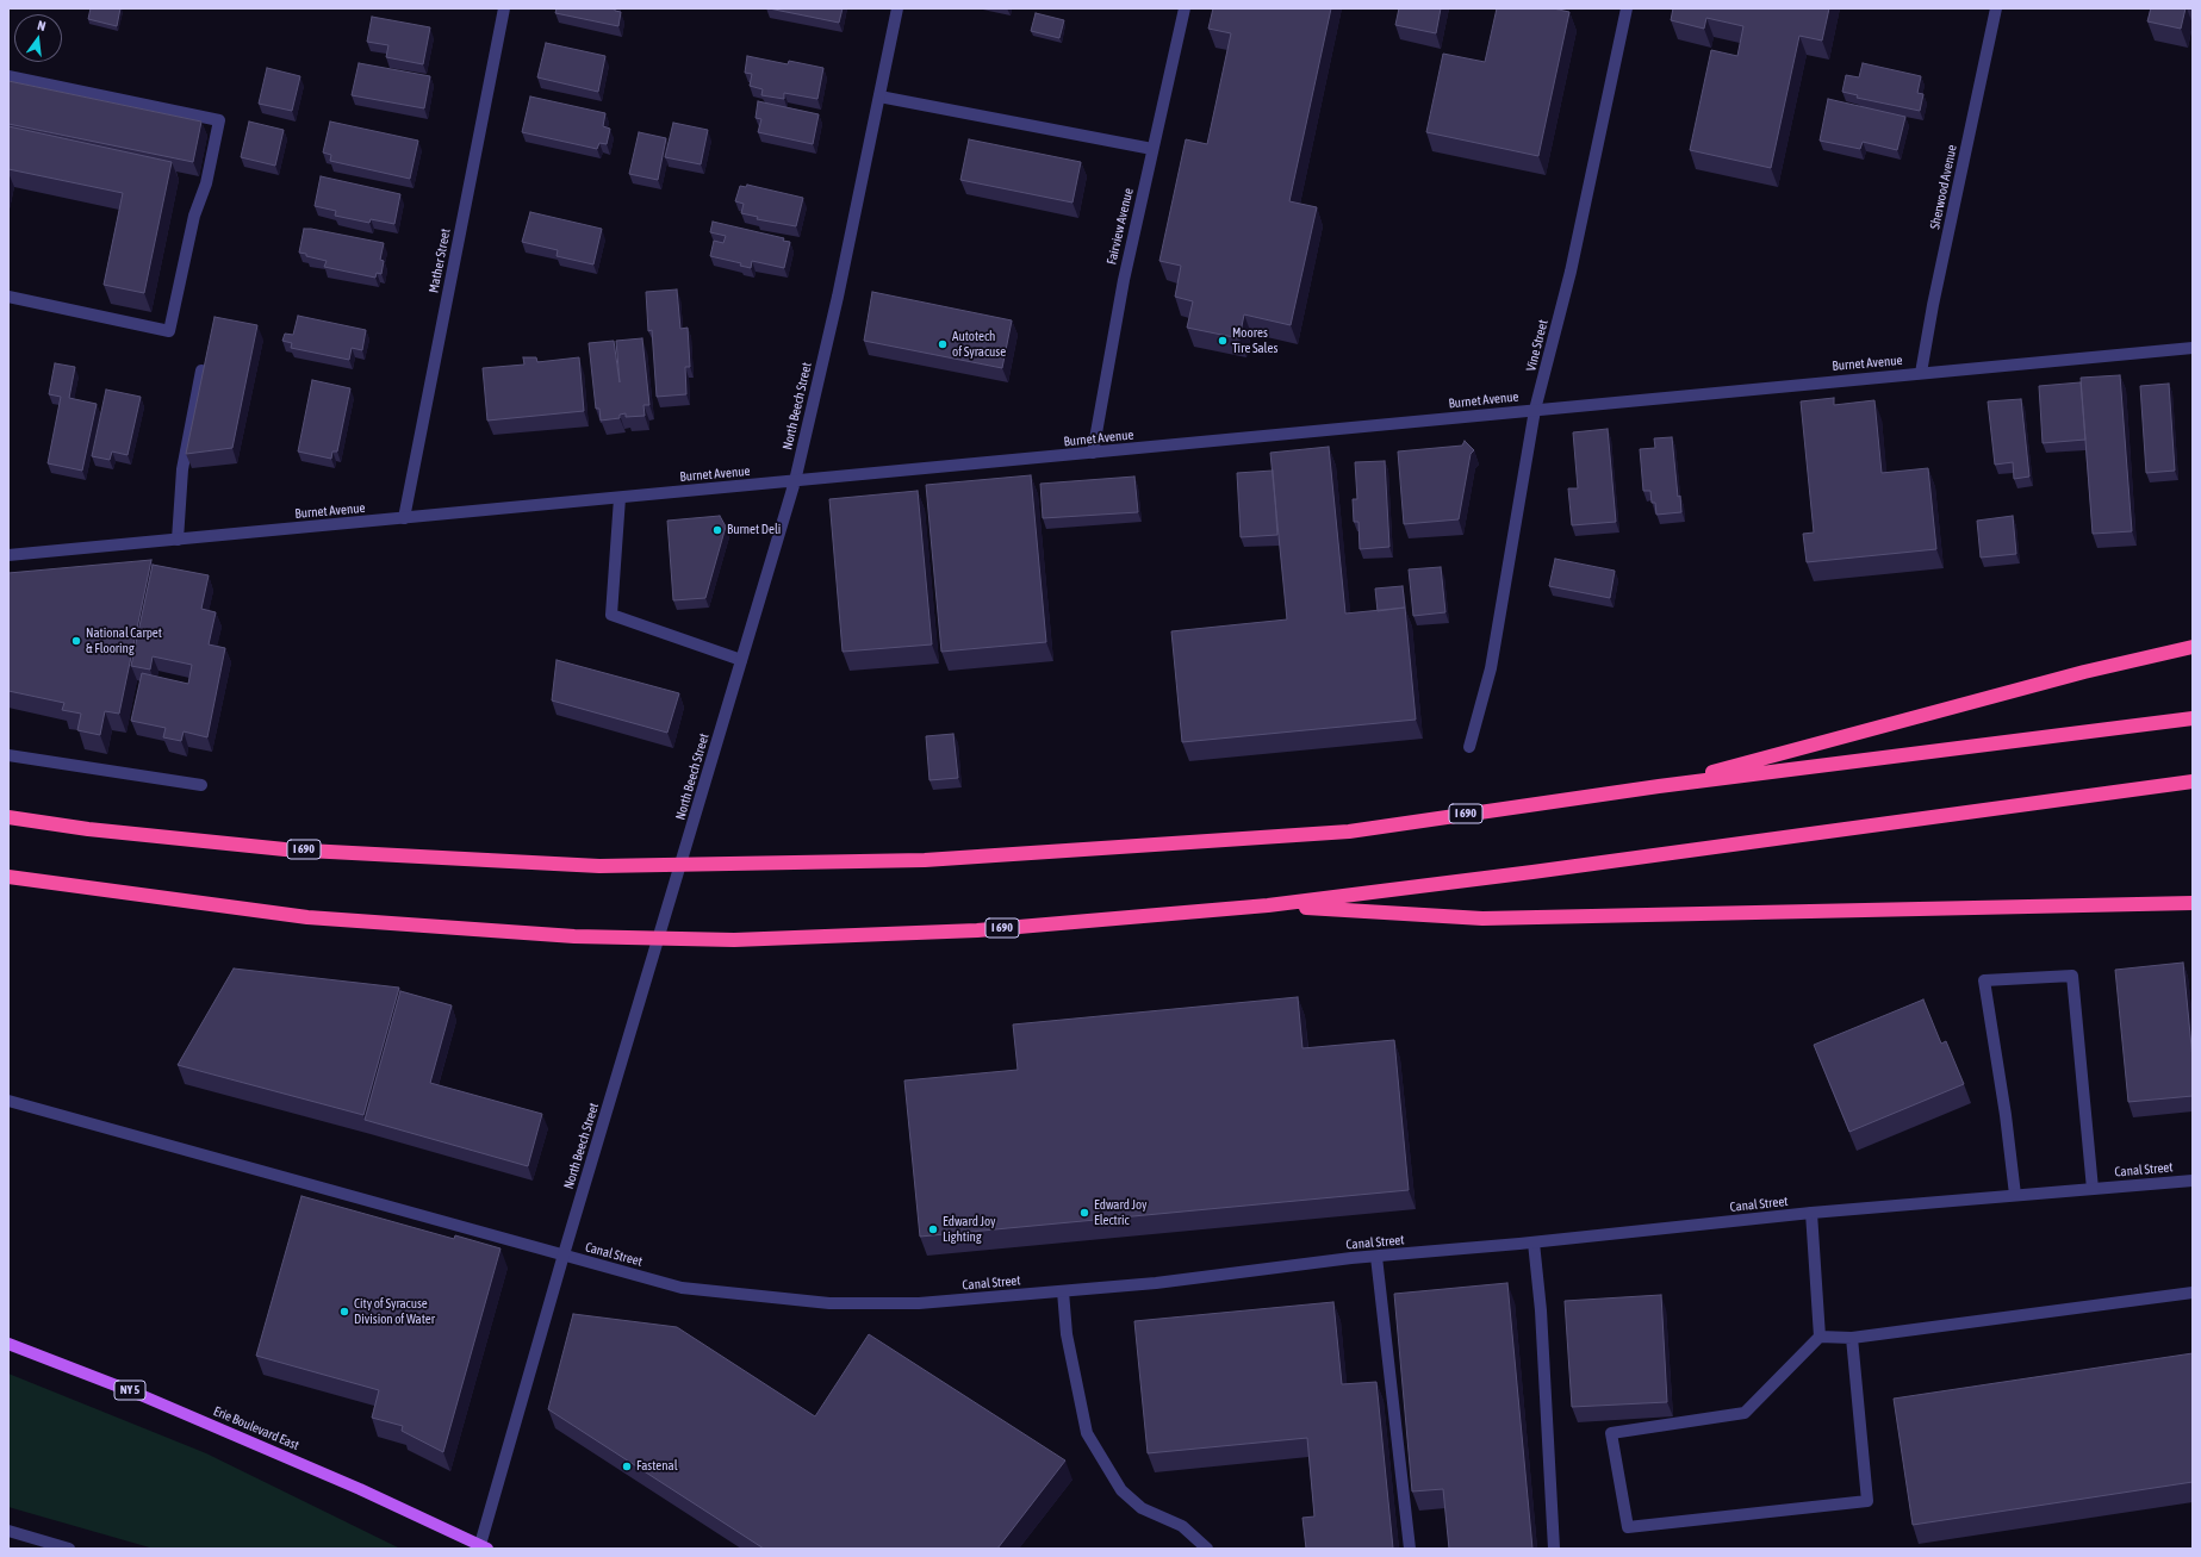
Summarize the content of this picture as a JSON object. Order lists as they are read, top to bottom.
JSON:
{
  "streets": {
    "highway": ["I 690"],
    "main road": ["NY 5", "Erie Boulevard East"],
    "street": [
      "Sherwood Avenue",
      "Fairview Avenue",
      "Mather Street",
      "Vine Street",
      "Burnet Avenue",
      "North Beech Street",
      "Canal Street"
    ]
  },
  "crossings": [
    ["Sherwood Avenue", "Burnet Avenue"],
    ["Fairview Avenue", "Burnet Avenue"],
    ["Mather Street", "Burnet Avenue"],
    ["Vine Street", "Burnet Avenue"],
    ["Burnet Avenue", "North Beech Street"],
    ["North Beech Street", "Canal Street"],
    ["North Beech Street", "Erie Boulevard East"]
  ],
  "places": [
    "Moores Tire Sales",
    "Autotech of Syracuse",
    "Burnet Deli",
    "National Carpet & Flooring",
    "Edward Joy Electric",
    "Edward Joy Lighting",
    "City of Syracuse Division of Water",
    "Fastenal"
  ],
  "north": "top"
}
